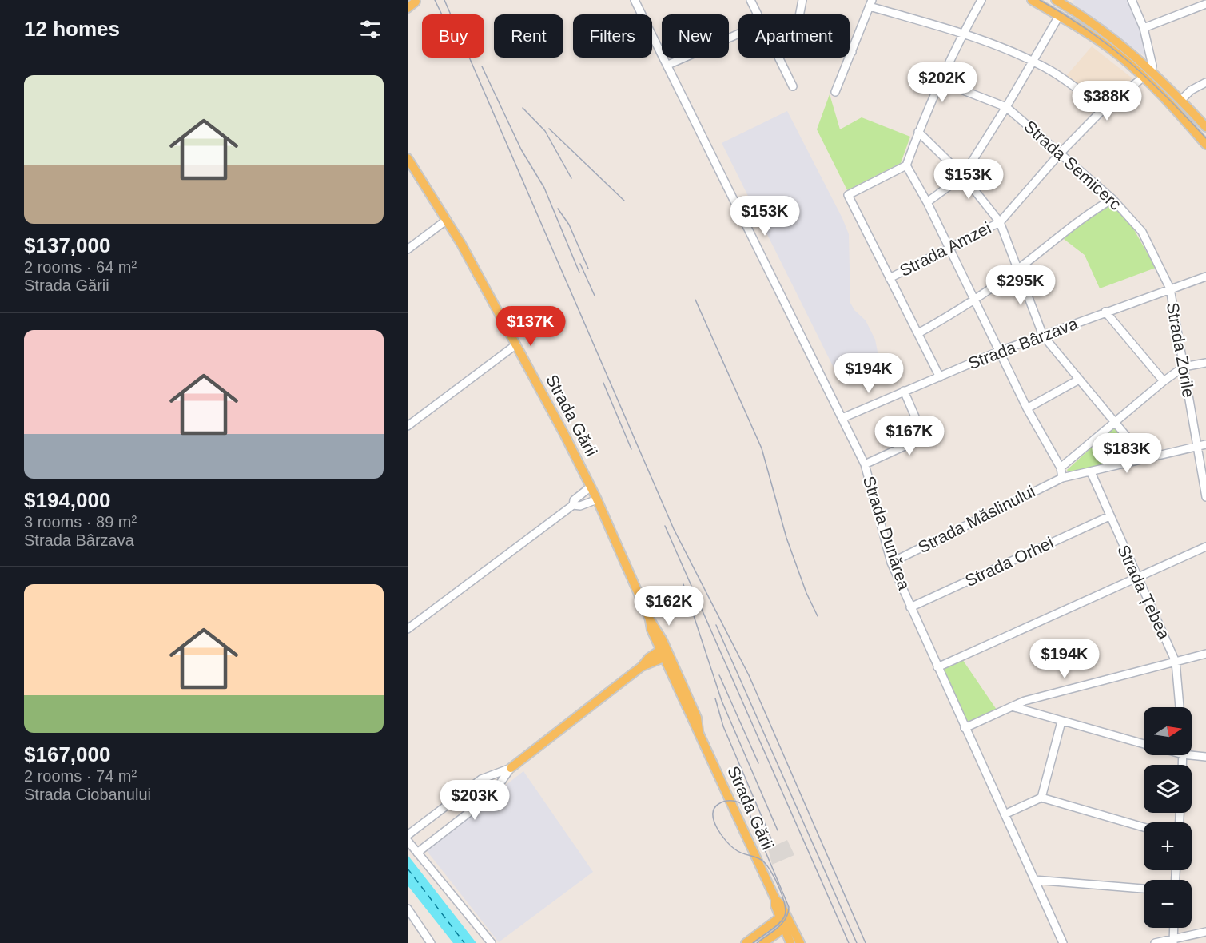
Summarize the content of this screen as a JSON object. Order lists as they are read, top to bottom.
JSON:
{
  "streets": {
    "main road": ["Strada Gării"],
    "street": [
      "Strada Semicerc",
      "Strada Amzei",
      "Strada Bârzava",
      "Strada Zorile",
      "Strada Măslinului",
      "Strada Dunărea",
      "Strada Orhei",
      "Strada Țebea"
    ]
  },
  "crossings": [
    ["Strada Semicerc", "Strada Amzei"],
    ["Strada Semicerc", "Strada Bârzava"],
    ["Strada Semicerc", "Strada Zorile"],
    ["Strada Bârzava", "Strada Zorile"],
    ["Strada Bârzava", "Strada Dunărea"],
    ["Strada Zorile", "Strada Măslinului"],
    ["Strada Măslinului", "Strada Dunărea"],
    ["Strada Măslinului", "Strada Țebea"],
    ["Strada Dunărea", "Strada Orhei"],
    ["Strada Orhei", "Strada Țebea"]
  ],
  "north": "right",
  "page": {
    "heading": "12 homes",
    "chip": [
      "Buy",
      "Rent",
      "Filters",
      "New",
      "Apartment"
    ],
    "list": [
      {
        "name": "$137,000",
        "note": "2 rooms · 64 m² · Strada Gării"
      },
      {
        "name": "$194,000",
        "note": "3 rooms · 89 m² · Strada Bârzava"
      },
      {
        "name": "$167,000",
        "note": "2 rooms · 74 m² · Strada Ciobanului"
      }
    ],
    "price": [
      "$202K",
      "$388K",
      "$153K",
      "$153K",
      "$295K",
      "$137K",
      "$194K",
      "$167K",
      "$183K",
      "$162K",
      "$194K",
      "$203K"
    ],
    "map_buttons": ["+", "−"]
  }
}
